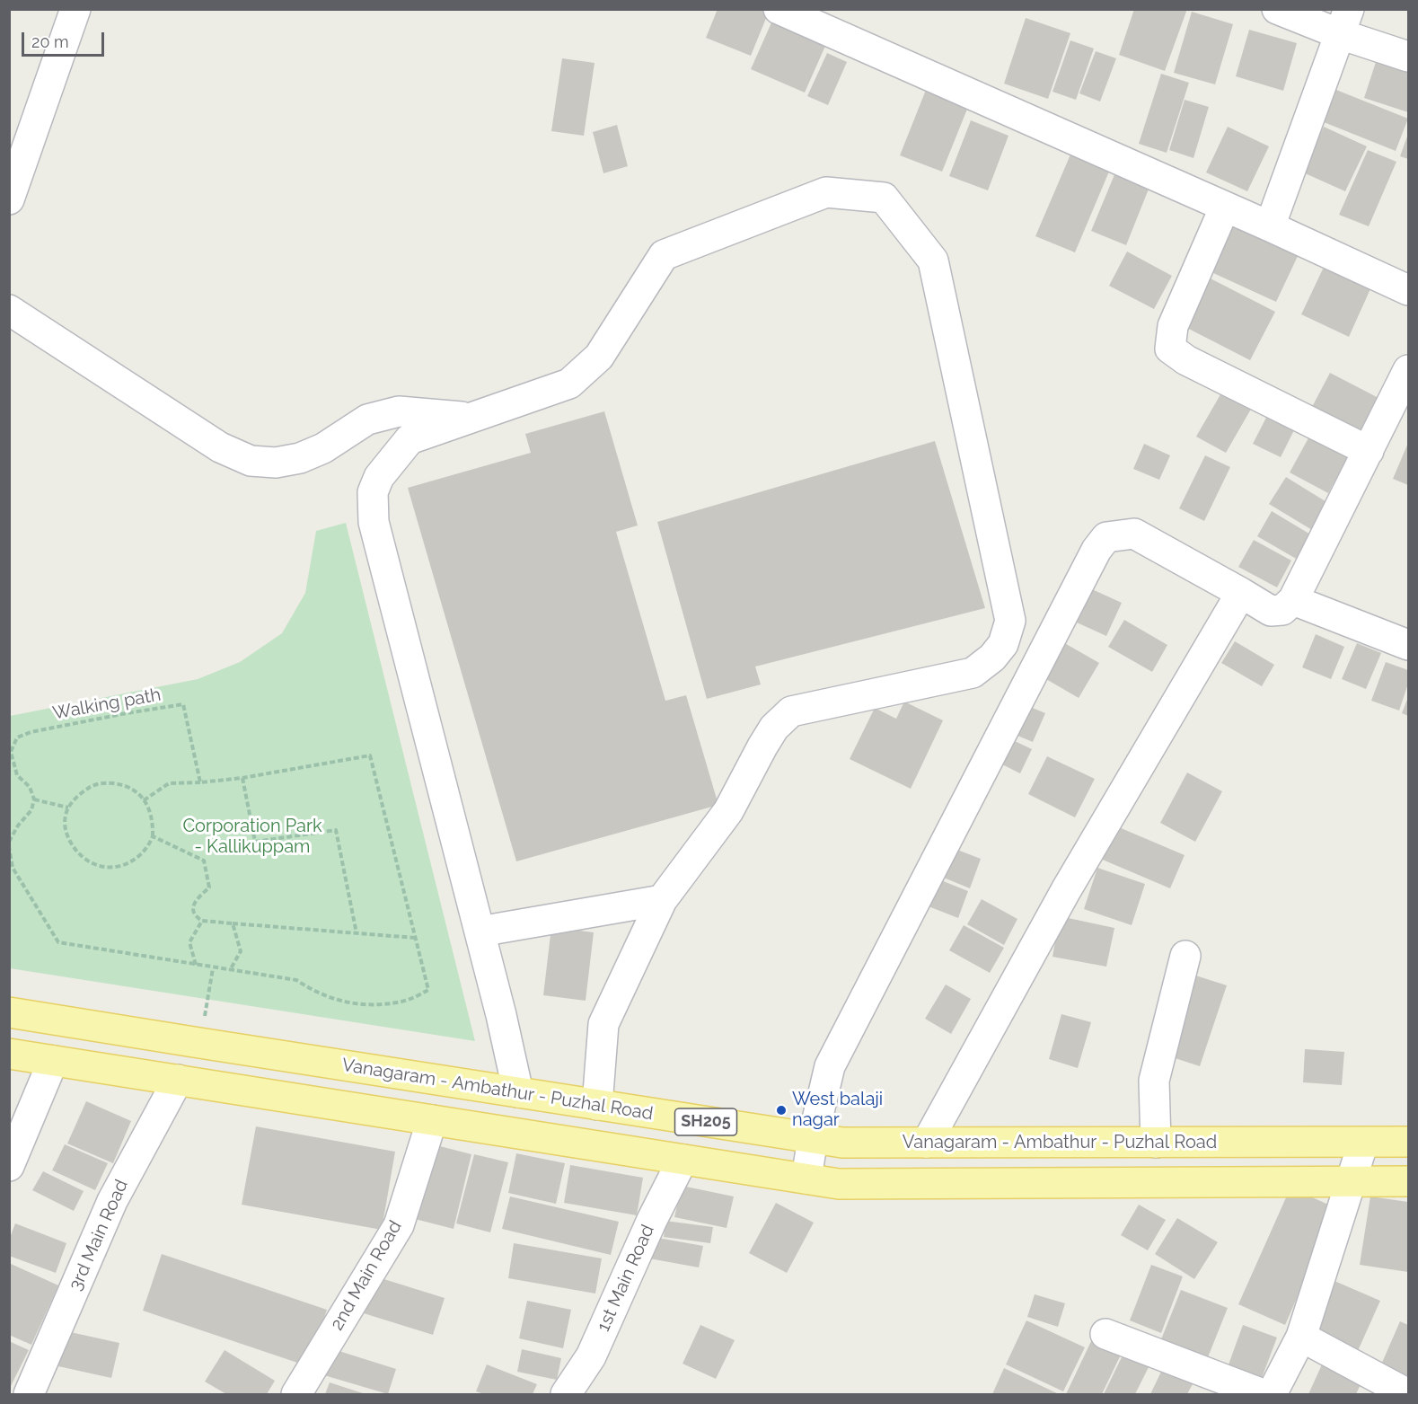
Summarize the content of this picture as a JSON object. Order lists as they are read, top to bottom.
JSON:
{
  "streets": {
    "main road": ["Vanagaram - Ambathur - Puzhal Road", "SH205"],
    "street": ["3rd Main Road", "2nd Main Road", "1st Main Road"],
    "path": ["Walking path"]
  },
  "crossings": [
    ["SH205", "3rd Main Road"],
    ["SH205", "2nd Main Road"],
    ["SH205", "1st Main Road"]
  ],
  "parks": ["Corporation Park - Kallikuppam"],
  "places": ["West balaji nagar"],
  "scale_bar": "20 m"
}
